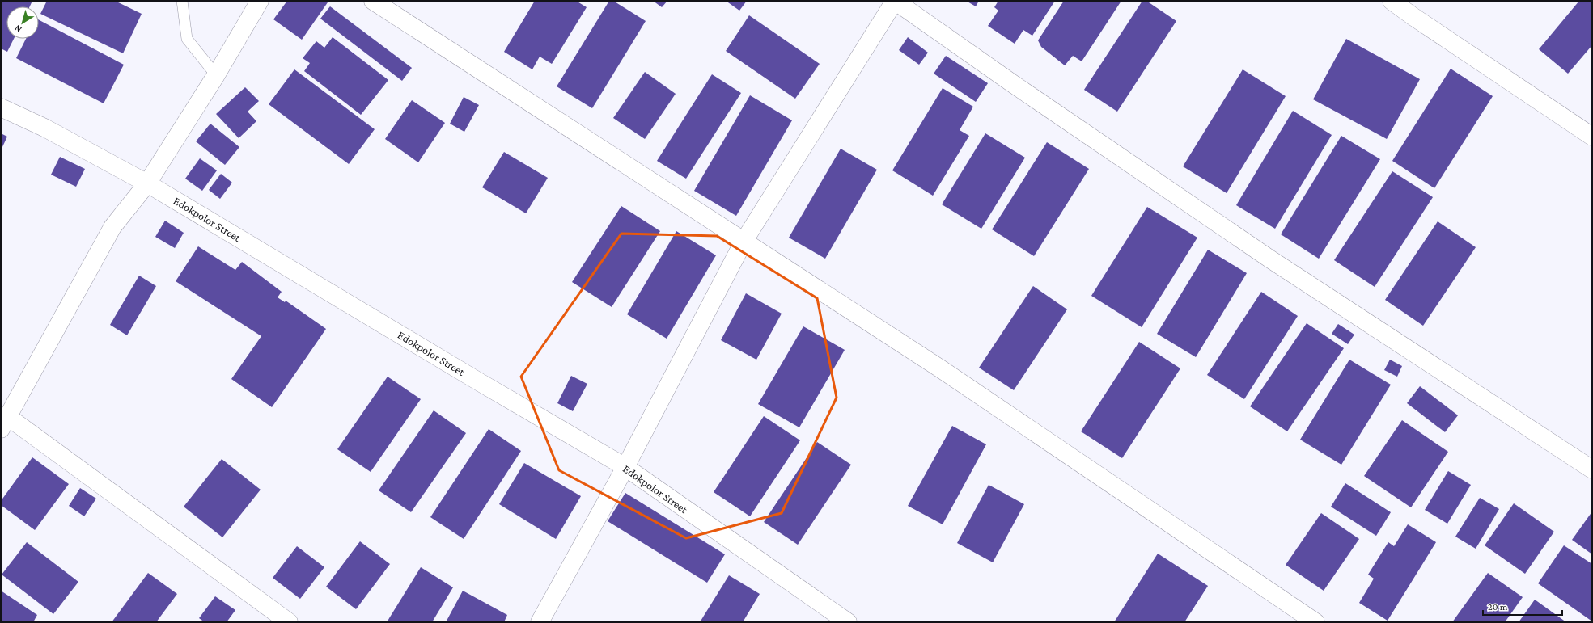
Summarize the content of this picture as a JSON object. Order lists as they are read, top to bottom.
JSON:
{
  "streets": {
    "street": ["Edokpolor Street"]
  },
  "scale_bar": "20 m",
  "north": "bottom left"
}
